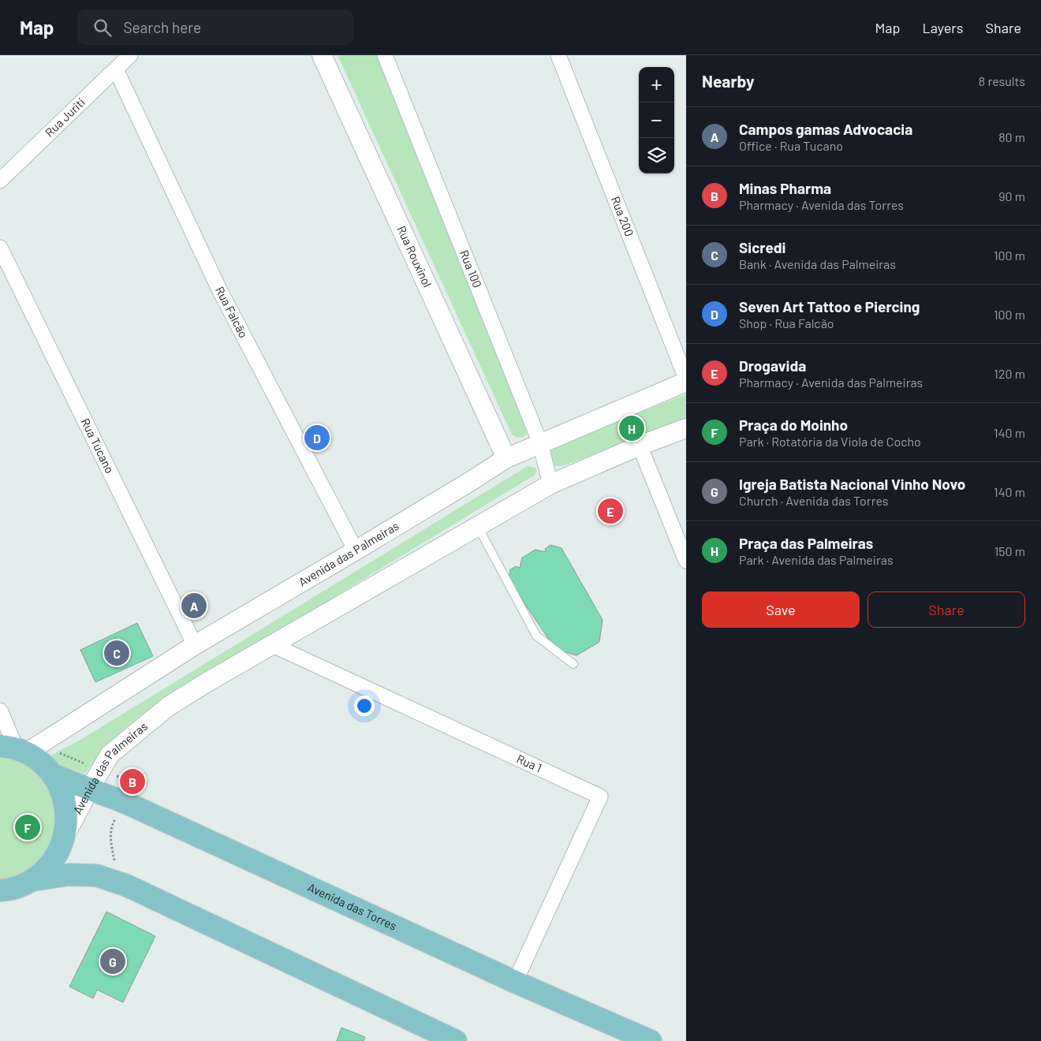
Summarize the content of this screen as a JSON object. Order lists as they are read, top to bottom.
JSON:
{
  "streets": {
    "main road": ["Avenida das Torres"],
    "street": [
      "Rua Juriti",
      "Rua 200",
      "Rua Rouxinol",
      "Rua 100",
      "Rua Falcão",
      "Rua Tucano",
      "Avenida das Palmeiras",
      "Rua 1"
    ]
  },
  "crossings": [
    ["Rua Juriti", "Rua Falcão"],
    ["Rua Rouxinol", "Avenida das Palmeiras"],
    ["Rua 100", "Avenida das Palmeiras"],
    ["Rua Falcão", "Avenida das Palmeiras"],
    ["Rua Tucano", "Avenida das Palmeiras"],
    ["Avenida das Palmeiras", "Rua 1"],
    ["Avenida das Palmeiras", "Avenida das Torres"],
    ["Rua 1", "Avenida das Torres"]
  ],
  "page": {
    "header": "Map",
    "search": "Search here",
    "nav": ["Map", "Layers", "Share"],
    "heading": ["Nearby", "8 results"],
    "map_buttons": ["+", "−"],
    "list": [
      {
        "mark": "A",
        "name": "Campos gamas Advocacia",
        "note": "Office · Rua Tucano",
        "value": "80 m"
      },
      {
        "mark": "B",
        "name": "Minas Pharma",
        "note": "Pharmacy · Avenida das Torres",
        "value": "90 m"
      },
      {
        "mark": "C",
        "name": "Sicredi",
        "note": "Bank · Avenida das Palmeiras",
        "value": "100 m"
      },
      {
        "mark": "D",
        "name": "Seven Art Tattoo e Piercing",
        "note": "Shop · Rua Falcão",
        "value": "100 m"
      },
      {
        "mark": "E",
        "name": "Drogavida",
        "note": "Pharmacy · Avenida das Palmeiras",
        "value": "120 m"
      },
      {
        "mark": "F",
        "name": "Praça do Moinho",
        "note": "Park · Rotatória da Viola de Cocho",
        "value": "140 m"
      },
      {
        "mark": "G",
        "name": "Igreja Batista Nacional Vinho Novo",
        "note": "Church · Avenida das Torres",
        "value": "140 m"
      },
      {
        "mark": "H",
        "name": "Praça das Palmeiras",
        "note": "Park · Avenida das Palmeiras",
        "value": "150 m"
      }
    ],
    "pins": [
      "H",
      "D",
      "E",
      "A",
      "C",
      "B",
      "F",
      "G"
    ],
    "buttons": ["Save", "Share"]
  }
}
